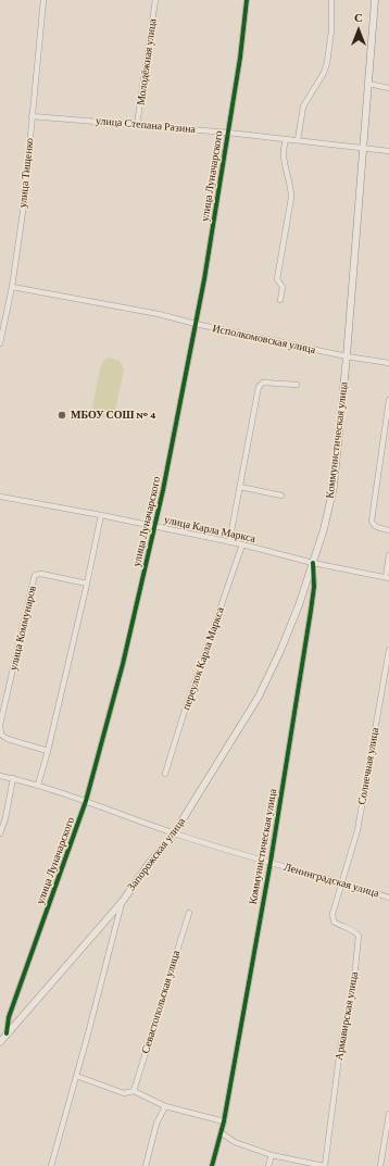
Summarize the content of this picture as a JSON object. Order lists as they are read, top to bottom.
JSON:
{
  "streets": {
    "main road": ["улица Луначарского", "Коммунистическая улица", "Запорожская улица"],
    "street": [
      "Молодёжная улица",
      "улица Степана Разина",
      "улица Тищенко",
      "Исполкомовская улица",
      "улица Карла Маркса",
      "улица Коммунаров",
      "переулок Карла Маркса",
      "Солнечная улица",
      "Ленинградская улица",
      "Севастопольская улица",
      "Армавирская улица"
    ]
  },
  "crossings": [
    ["Молодёжная улица", "улица Степана Разина"],
    ["улица Степана Разина", "улица Тищенко"],
    ["улица Степана Разина", "улица Луначарского"],
    ["улица Степана Разина", "Коммунистическая улица"],
    ["улица Тищенко", "Исполкомовская улица"],
    ["улица Луначарского", "Исполкомовская улица"],
    ["улица Луначарского", "улица Карла Маркса"],
    ["улица Луначарского", "Запорожская улица"],
    ["улица Луначарского", "Ленинградская улица"],
    ["Исполкомовская улица", "Коммунистическая улица"],
    ["Коммунистическая улица", "улица Карла Маркса"],
    ["Коммунистическая улица", "Запорожская улица"],
    ["Коммунистическая улица", "Ленинградская улица"],
    ["улица Карла Маркса", "переулок Карла Маркса"],
    ["улица Карла Маркса", "Запорожская улица"],
    ["Солнечная улица", "Ленинградская улица"],
    ["Солнечная улица", "Армавирская улица"],
    ["Запорожская улица", "Ленинградская улица"],
    ["Ленинградская улица", "Армавирская улица"]
  ],
  "places": ["МБОУ СОШ № 4"],
  "north": "top"
}
